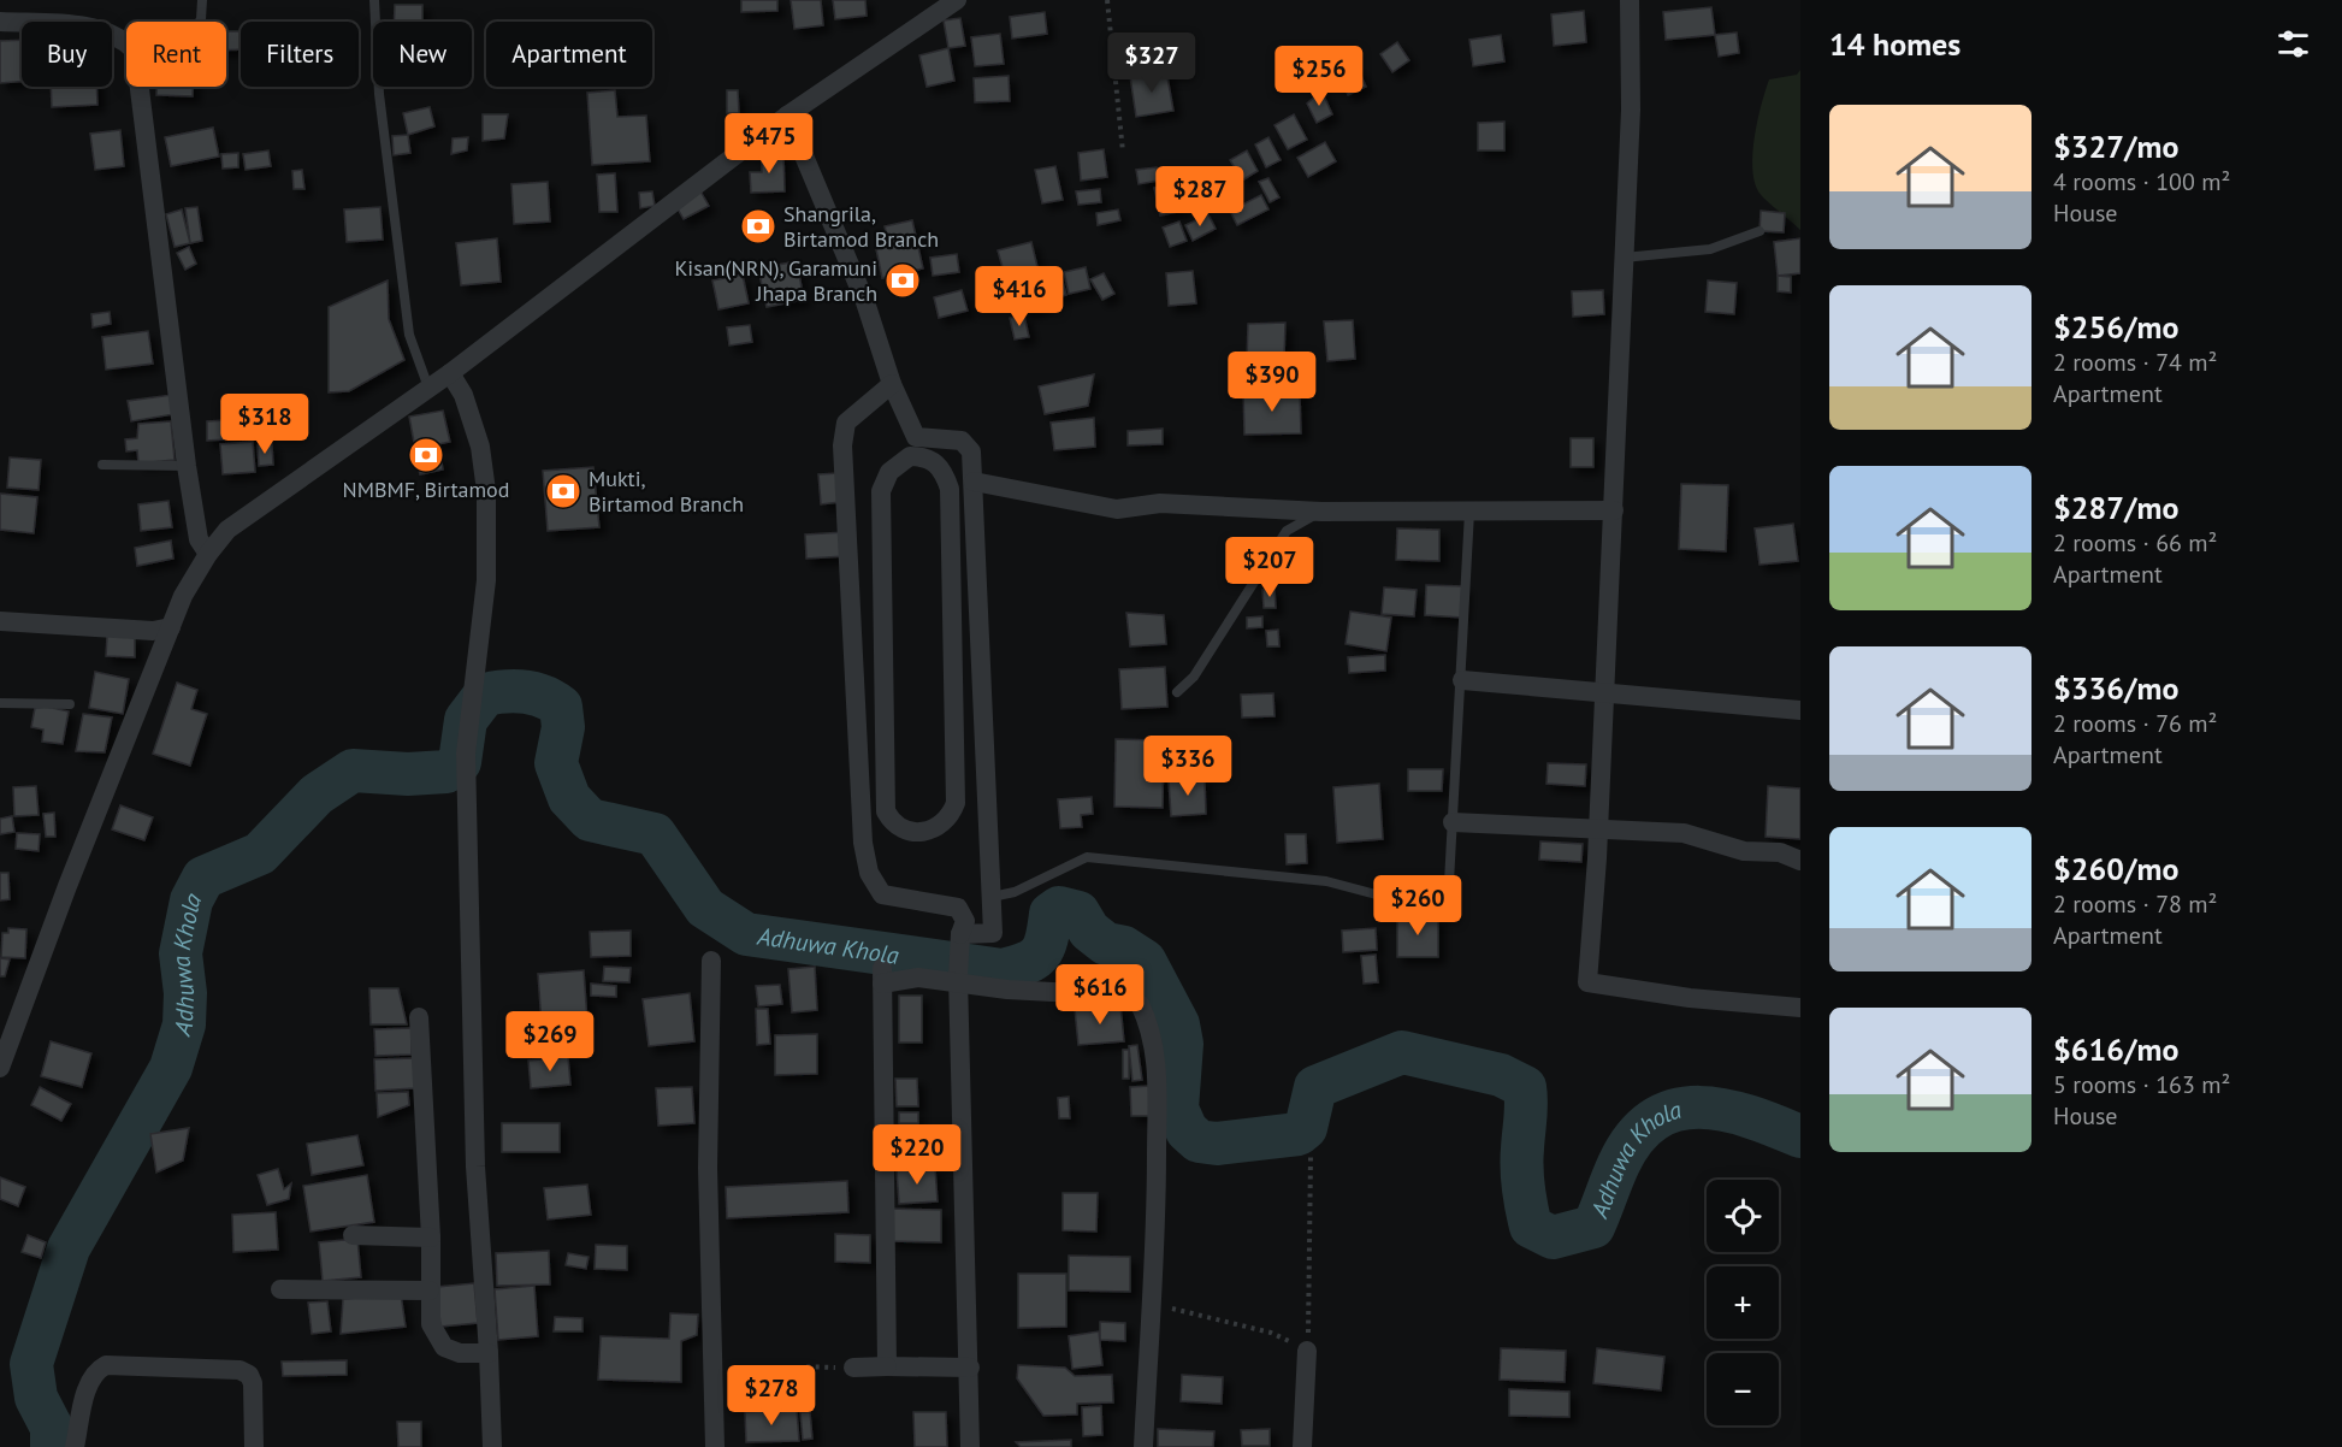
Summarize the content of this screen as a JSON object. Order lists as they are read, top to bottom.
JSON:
{
  "water": ["Adhuwa Khola"],
  "places": {
    "bank": [
      "Shangrila, Birtamod Branch",
      "Kisan(NRN), Garamuni Jhapa Branch",
      "NMBMF, Birtamod",
      "Mukti, Birtamod Branch"
    ]
  },
  "page": {
    "heading": "14 homes",
    "chip": [
      "Buy",
      "Rent",
      "Filters",
      "New",
      "Apartment"
    ],
    "price": [
      "$327",
      "$256",
      "$475",
      "$287",
      "$416",
      "$390",
      "$318",
      "$207",
      "$336",
      "$260",
      "$616",
      "$269",
      "$220",
      "$278"
    ],
    "list": [
      {
        "name": "$327/mo",
        "note": "4 rooms · 100 m² · House"
      },
      {
        "name": "$256/mo",
        "note": "2 rooms · 74 m² · Apartment"
      },
      {
        "name": "$287/mo",
        "note": "2 rooms · 66 m² · Apartment"
      },
      {
        "name": "$336/mo",
        "note": "2 rooms · 76 m² · Apartment"
      },
      {
        "name": "$260/mo",
        "note": "2 rooms · 78 m² · Apartment"
      },
      {
        "name": "$616/mo",
        "note": "5 rooms · 163 m² · House"
      }
    ],
    "map_buttons": ["+", "−"]
  }
}
